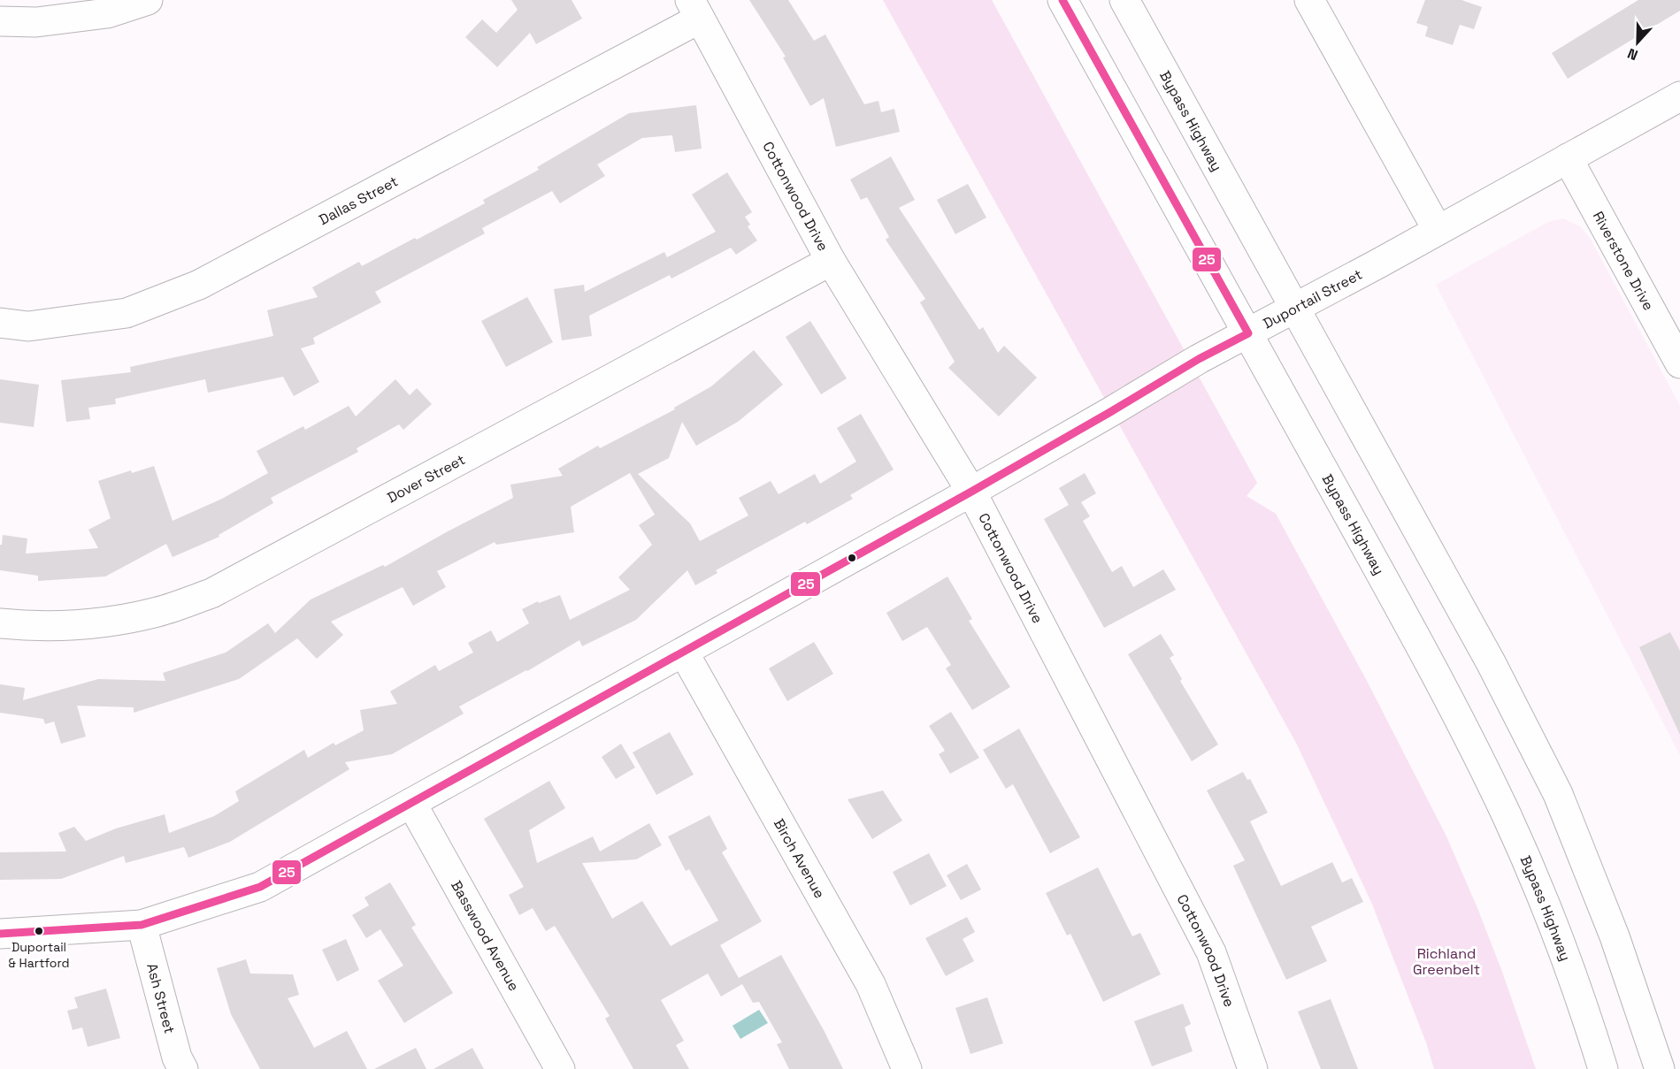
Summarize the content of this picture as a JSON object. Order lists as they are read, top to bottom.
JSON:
{
  "streets": {
    "main road": [
      "Bypass Highway",
      "Cottonwood Drive",
      "Dallas Street",
      "Riverstone Drive",
      "Duportail Street",
      "Dover Street",
      "Birch Avenue",
      "Basswood Avenue",
      "Ash Street"
    ]
  },
  "crossings": [
    ["Bypass Highway", "Duportail Street"],
    ["Cottonwood Drive", "Dallas Street"],
    ["Cottonwood Drive", "Duportail Street"],
    ["Cottonwood Drive", "Dover Street"],
    ["Riverstone Drive", "Duportail Street"],
    ["Duportail Street", "Birch Avenue"],
    ["Duportail Street", "Basswood Avenue"],
    ["Duportail Street", "Ash Street"]
  ],
  "parks": ["Richland Greenbelt"],
  "places": ["Duportail & Hartford"],
  "lines": ["transit line 25"],
  "north": "bottom"
}
